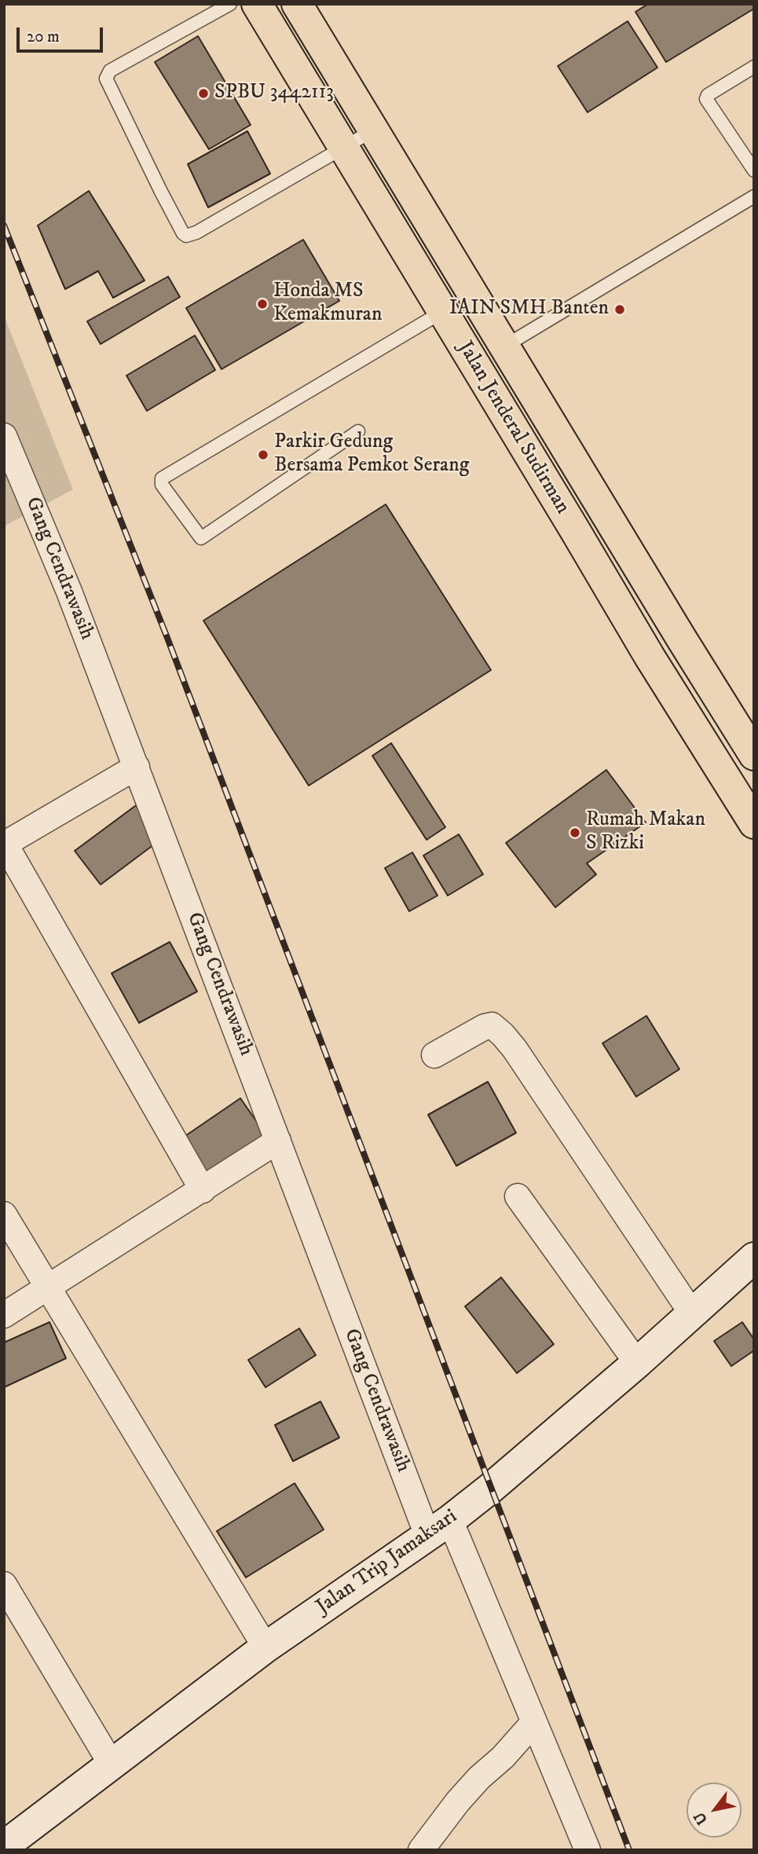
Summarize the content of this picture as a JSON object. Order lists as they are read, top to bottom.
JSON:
{
  "streets": {
    "highway": ["Jalan Jenderal Sudirman"],
    "main road": ["Jalan Trip Jamaksari"],
    "street": ["Gang Cendrawasih"]
  },
  "crossings": [
    ["Gang Cendrawasih", "Jalan Trip Jamaksari"]
  ],
  "places": [
    "SPBU 3442113",
    "Honda MS Kemakmuran",
    "IAIN SMH Banten",
    "Parkir Gedung Bersama Pemkot Serang",
    "Rumah Makan S Rizki"
  ],
  "scale_bar": "20 m",
  "north": "bottom left"
}
